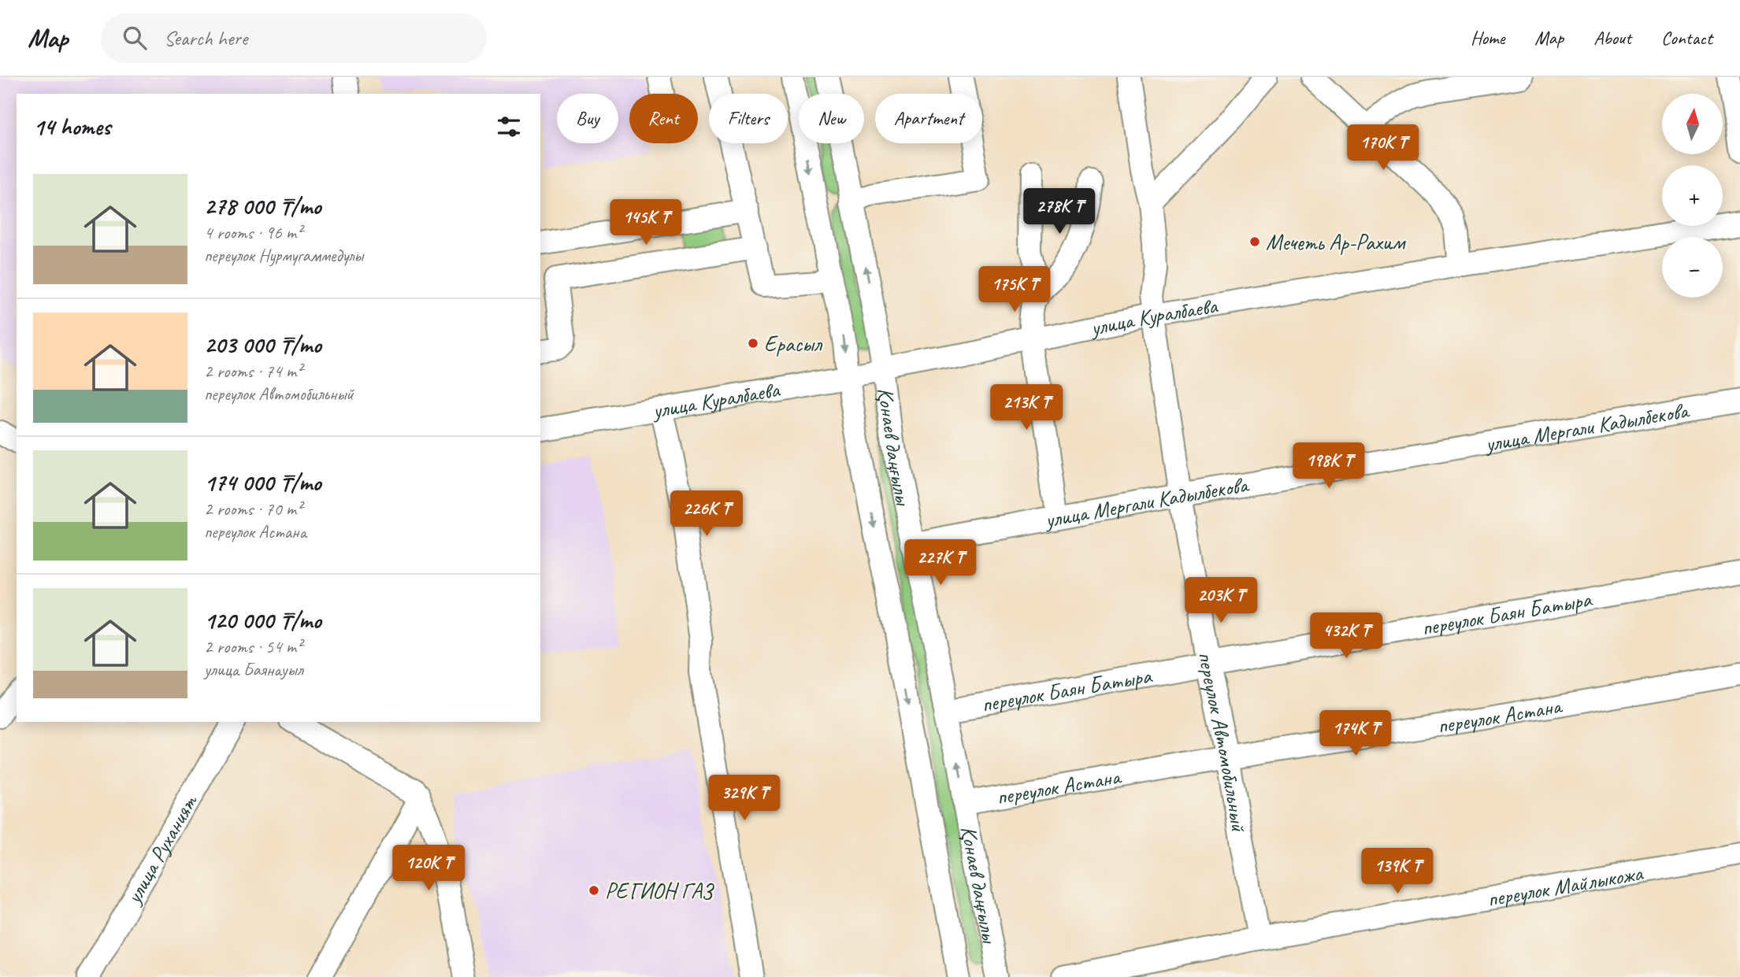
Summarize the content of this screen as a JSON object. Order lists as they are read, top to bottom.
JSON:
{
  "streets": {
    "street": [
      "улица Куралбаева",
      "улица Мергали Кадылбекова",
      "Қонаев даңғылы",
      "переулок Баян Батыра",
      "переулок Астана",
      "переулок Автомобильный",
      "улица Руханият",
      "переулок Майлыкожа"
    ]
  },
  "crossings": [
    ["улица Куралбаева", "Қонаев даңғылы"],
    ["улица Куралбаева", "переулок Автомобильный"],
    ["улица Мергали Кадылбекова", "Қонаев даңғылы"],
    ["улица Мергали Кадылбекова", "переулок Автомобильный"],
    ["Қонаев даңғылы", "переулок Баян Батыра"],
    ["Қонаев даңғылы", "переулок Астана"],
    ["переулок Баян Батыра", "переулок Автомобильный"],
    ["переулок Астана", "переулок Автомобильный"],
    ["переулок Автомобильный", "переулок Майлыкожа"]
  ],
  "places": ["Мечеть Ар-Рахим", "Ерасыл", "РЕГИОН ГАЗ"],
  "north": "top",
  "page": {
    "header": "Map",
    "search": "Search here",
    "nav": [
      "Home",
      "Map",
      "About",
      "Contact"
    ],
    "map_buttons": ["+", "−"],
    "chip": [
      "Buy",
      "Rent",
      "Filters",
      "New",
      "Apartment"
    ],
    "heading": "14 homes",
    "price": [
      "170K ₸",
      "278K ₸",
      "145K ₸",
      "175K ₸",
      "213K ₸",
      "198K ₸",
      "226K ₸",
      "227K ₸",
      "203K ₸",
      "432K ₸",
      "174K ₸",
      "329K ₸",
      "120K ₸",
      "139K ₸"
    ],
    "list": [
      {
        "name": "278 000 ₸/mo",
        "note": "4 rooms · 96 m² · переулок Нурмугаммедулы"
      },
      {
        "name": "203 000 ₸/mo",
        "note": "2 rooms · 74 m² · переулок Автомобильный"
      },
      {
        "name": "174 000 ₸/mo",
        "note": "2 rooms · 70 m² · переулок Астана"
      },
      {
        "name": "120 000 ₸/mo",
        "note": "2 rooms · 54 m² · улица Баянауыл"
      }
    ]
  }
}
